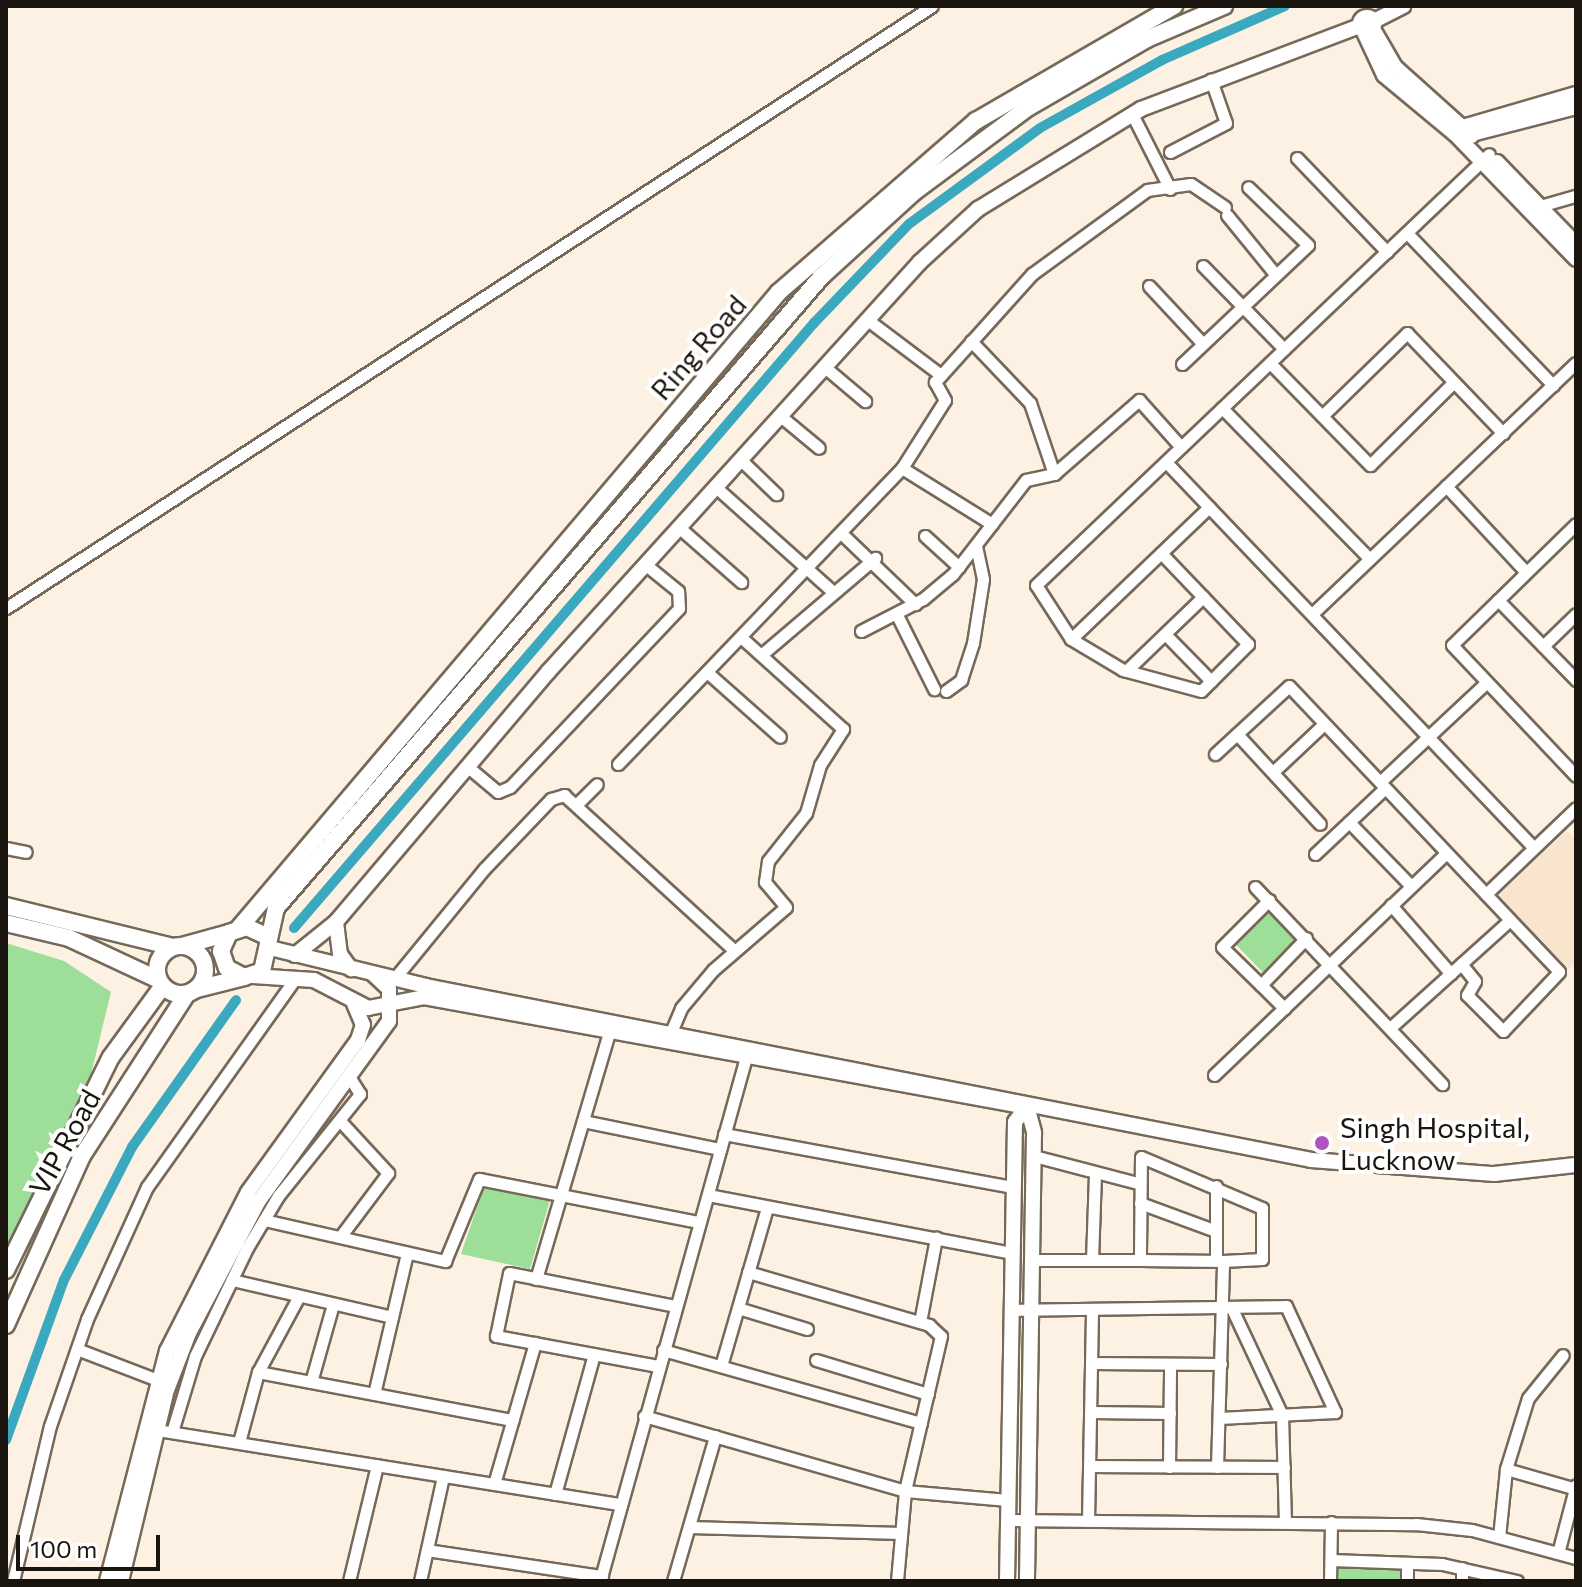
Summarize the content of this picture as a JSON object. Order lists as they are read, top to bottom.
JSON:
{
  "streets": {
    "main road": ["Ring Road", "VIP Road"]
  },
  "places": ["Singh Hospital, Lucknow"],
  "scale_bar": "100 m"
}
